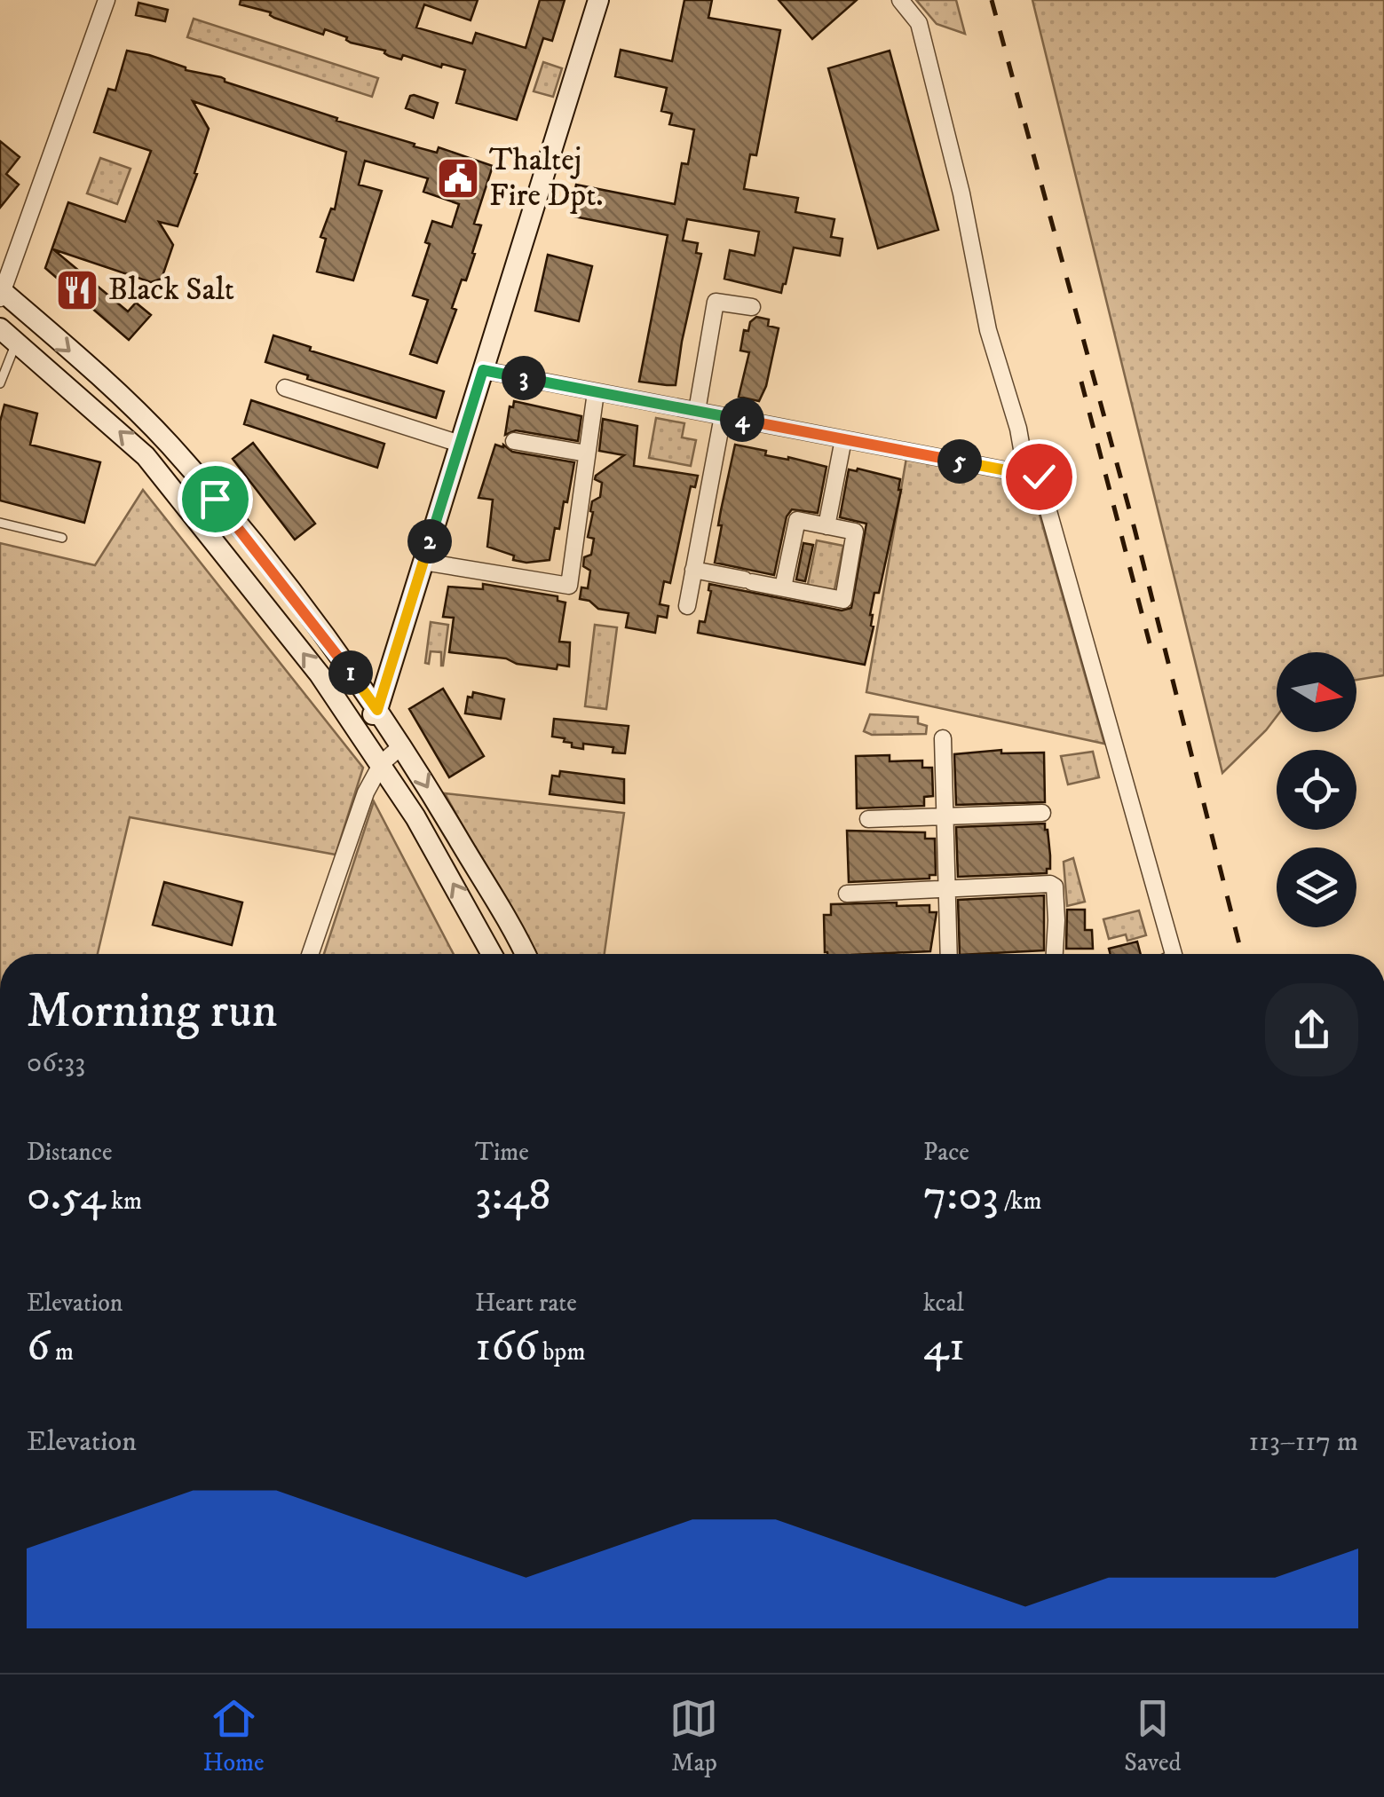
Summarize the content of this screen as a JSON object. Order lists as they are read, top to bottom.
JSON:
{
  "places": {
    "public building": ["Thaltej Fire Dpt."],
    "restaurant": ["Black Salt"]
  },
  "north": "right",
  "page": {
    "pins": [
      "3",
      "4",
      "5",
      "2",
      "1"
    ],
    "heading": ["Morning run", "06:33"],
    "stats": [
      ["Distance", "0.54 km"],
      ["Time", "3:48"],
      ["Pace", "7:03 /km"],
      ["Elevation", "6 m"],
      ["Heart rate", "166 bpm"],
      ["kcal", "41"]
    ],
    "chart": ["Elevation", "113–117 m"],
    "tabs": ["Home", "Map", "Saved"]
  }
}
